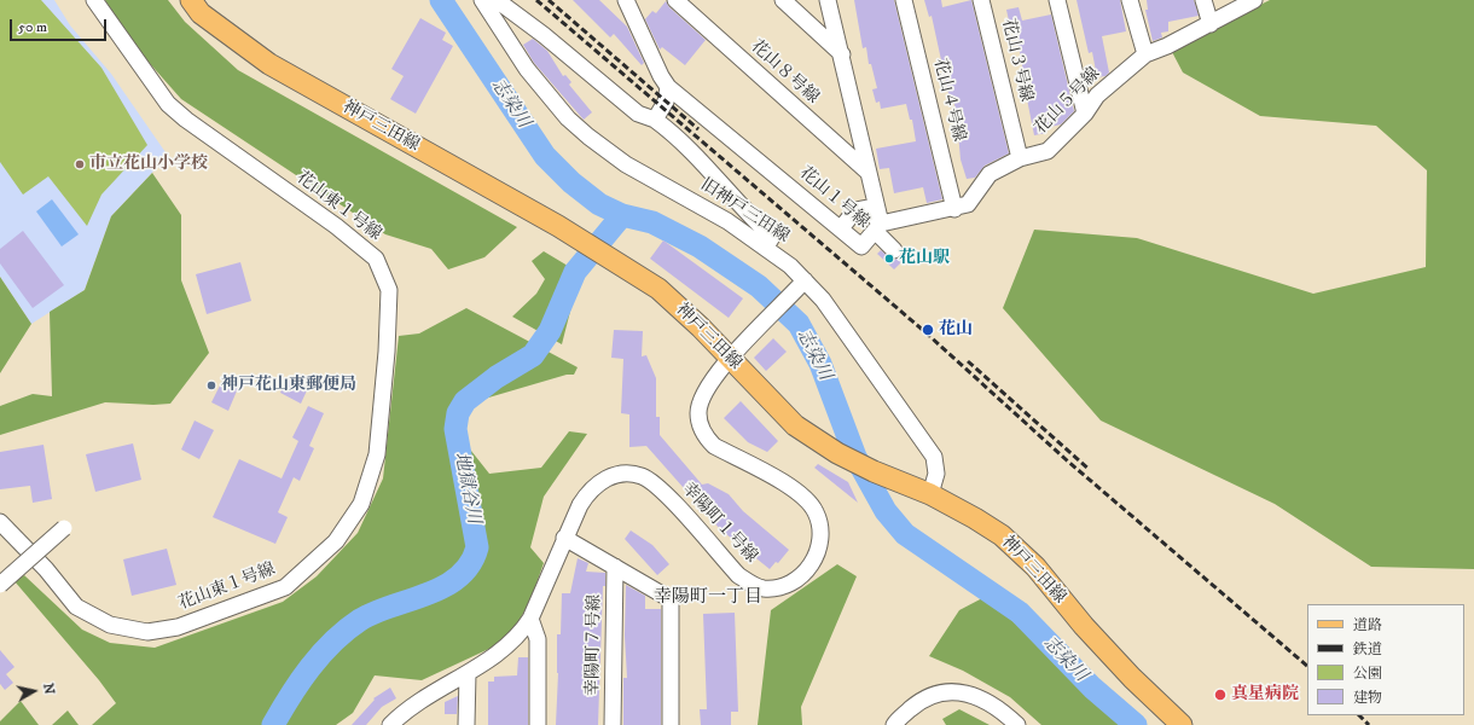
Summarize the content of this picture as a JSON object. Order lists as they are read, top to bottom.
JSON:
{
  "streets": {
    "main road": ["神戸三田線"],
    "street": [
      "花山３号線",
      "花山８号線",
      "花山４号線",
      "花山５号線",
      "花山１号線",
      "花山東１号線",
      "旧神戸三田線",
      "幸陽町１号線",
      "幸陽町７号線"
    ]
  },
  "crossings": [
    ["花山３号線", "花山５号線"],
    ["花山８号線", "花山１号線"],
    ["花山４号線", "花山５号線"],
    ["花山５号線", "花山１号線"],
    ["神戸三田線", "旧神戸三田線"],
    ["神戸三田線", "幸陽町１号線"],
    ["旧神戸三田線", "幸陽町１号線"]
  ],
  "districts": ["幸陽町一丁目"],
  "water": ["志染川", "地獄谷川"],
  "places": [
    "市立花山小学校",
    "花山駅",
    "花山",
    "神戸花山東郵便局",
    "真星病院"
  ],
  "legend": [
    "道路",
    "鉄道",
    "公園",
    "建物"
  ],
  "scale_bar": "50 m",
  "north": "right"
}
